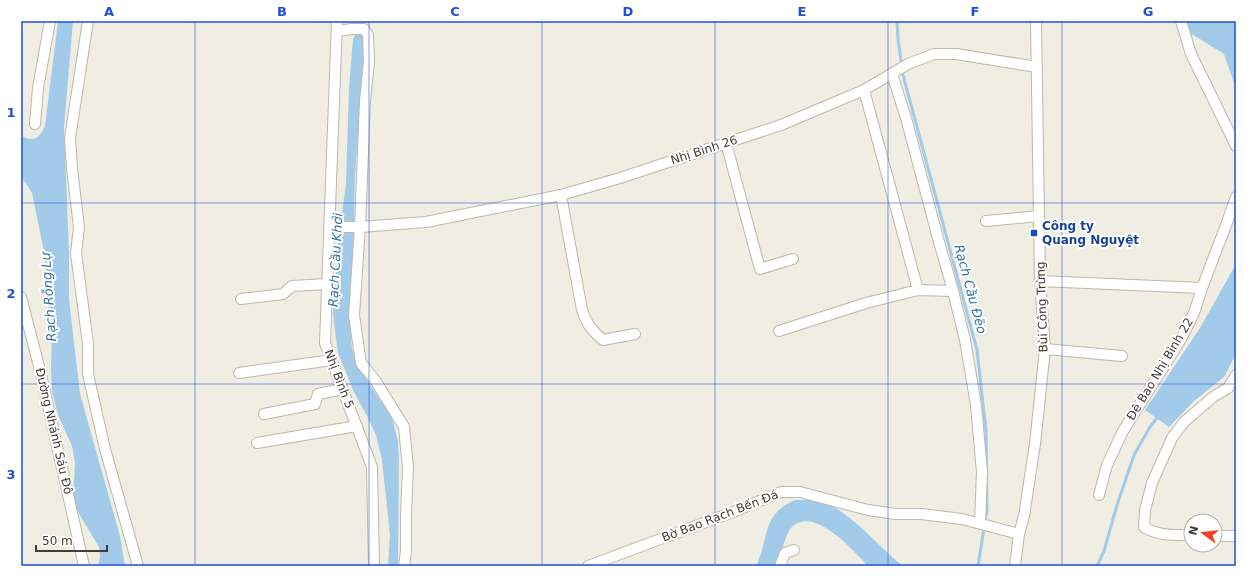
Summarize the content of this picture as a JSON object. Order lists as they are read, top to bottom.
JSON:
{
  "streets": {
    "street": [
      "Nhị Bình 26",
      "Bùi Công Trừng",
      "Đê Bao Nhị Bình 22",
      "Nhị Bình 5",
      "Đường Nhánh Sáu Đô",
      "Bờ Bao Rạch Bến Đá"
    ]
  },
  "crossings": [
    ["Nhị Bình 26", "Bùi Công Trừng"],
    ["Nhị Bình 26", "Nhị Bình 5"],
    ["Bùi Công Trừng", "Bờ Bao Rạch Bến Đá"]
  ],
  "water": ["Rạch Cầu Khởi", "Rạch Cầu Đẽo", "Rạch Rỗng Lự"],
  "places": {
    "transit": ["Công ty Quang Nguyệt"]
  },
  "scale_bar": "50 m",
  "north": "left",
  "grid": {
    "columns": [
      "A",
      "B",
      "C",
      "D",
      "E",
      "F",
      "G"
    ],
    "rows": ["1", "2", "3"]
  }
}
